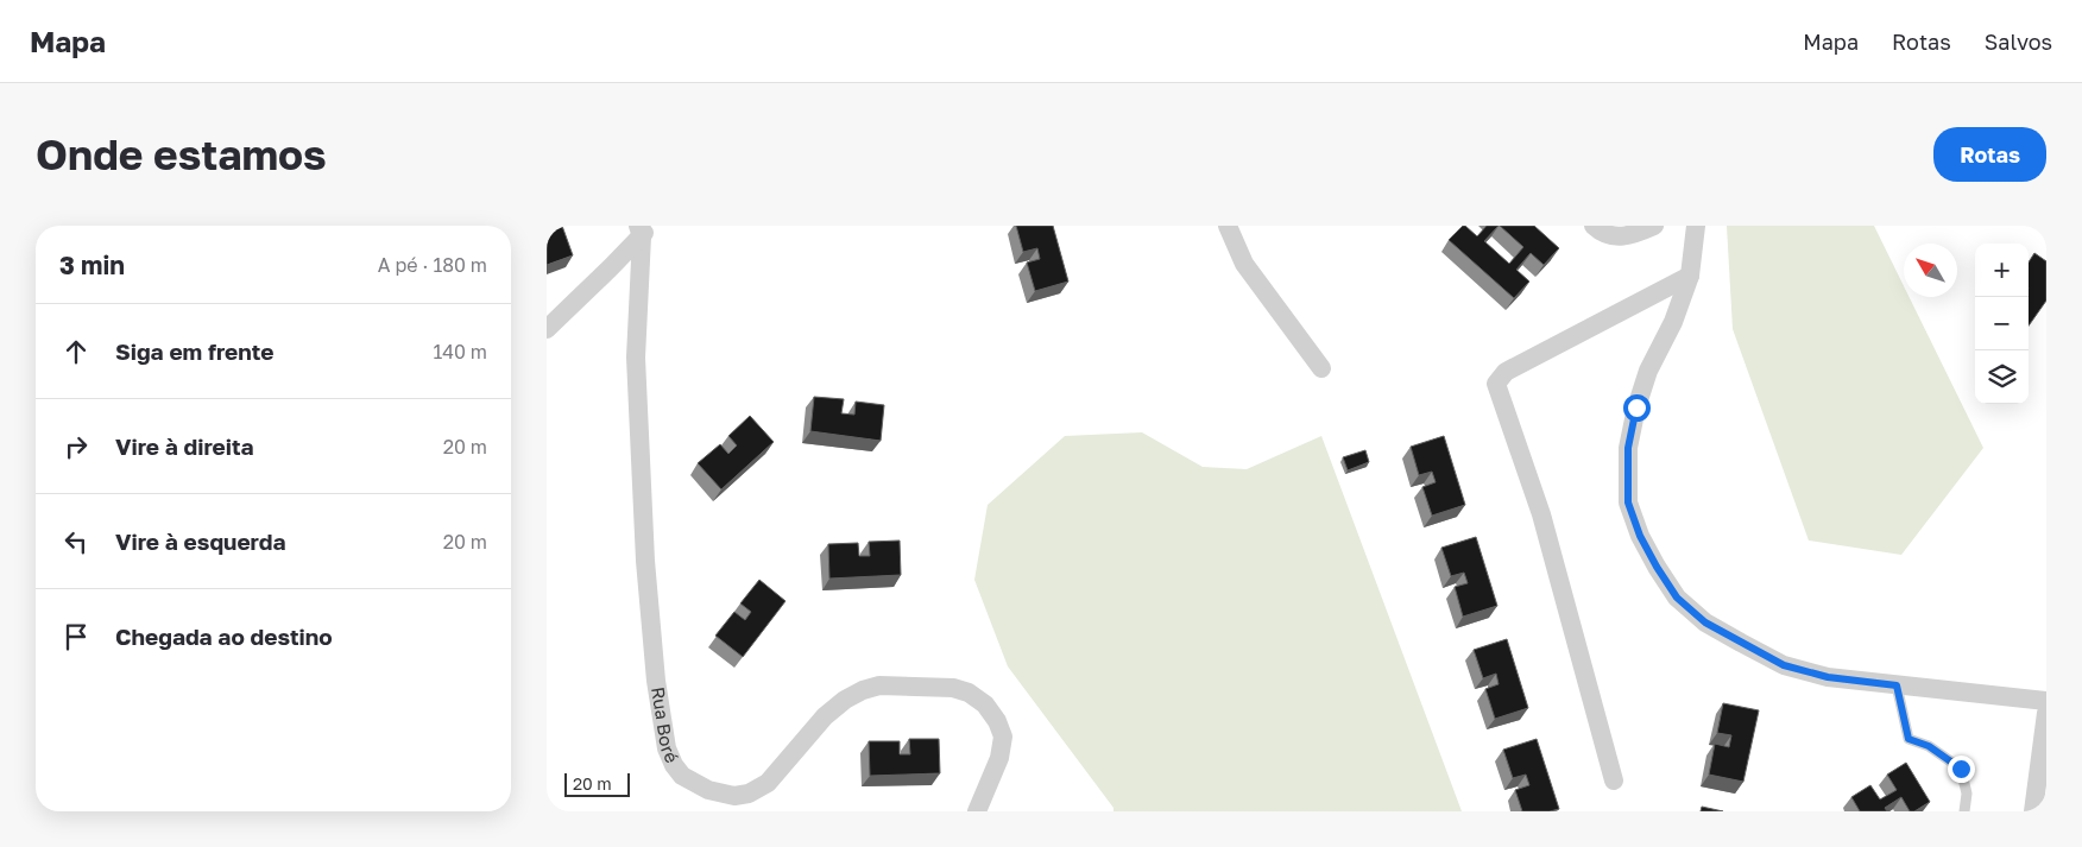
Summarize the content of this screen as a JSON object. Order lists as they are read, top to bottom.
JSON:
{
  "streets": {
    "street": ["Rua Boré"]
  },
  "scale_bar": "20 m",
  "north": "top left",
  "page": {
    "header": "Mapa",
    "nav": ["Mapa", "Rotas", "Salvos"],
    "buttons": "Rotas",
    "title": "Onde estamos",
    "heading": ["3 min", "A pé · 180 m"],
    "map_buttons": ["+", "−"],
    "list": [
      ["Siga em frente", "140 m"],
      ["Vire à direita", "20 m"],
      ["Vire à esquerda", "20 m"],
      "Chegada ao destino"
    ],
    "scale": "20 m"
  }
}
